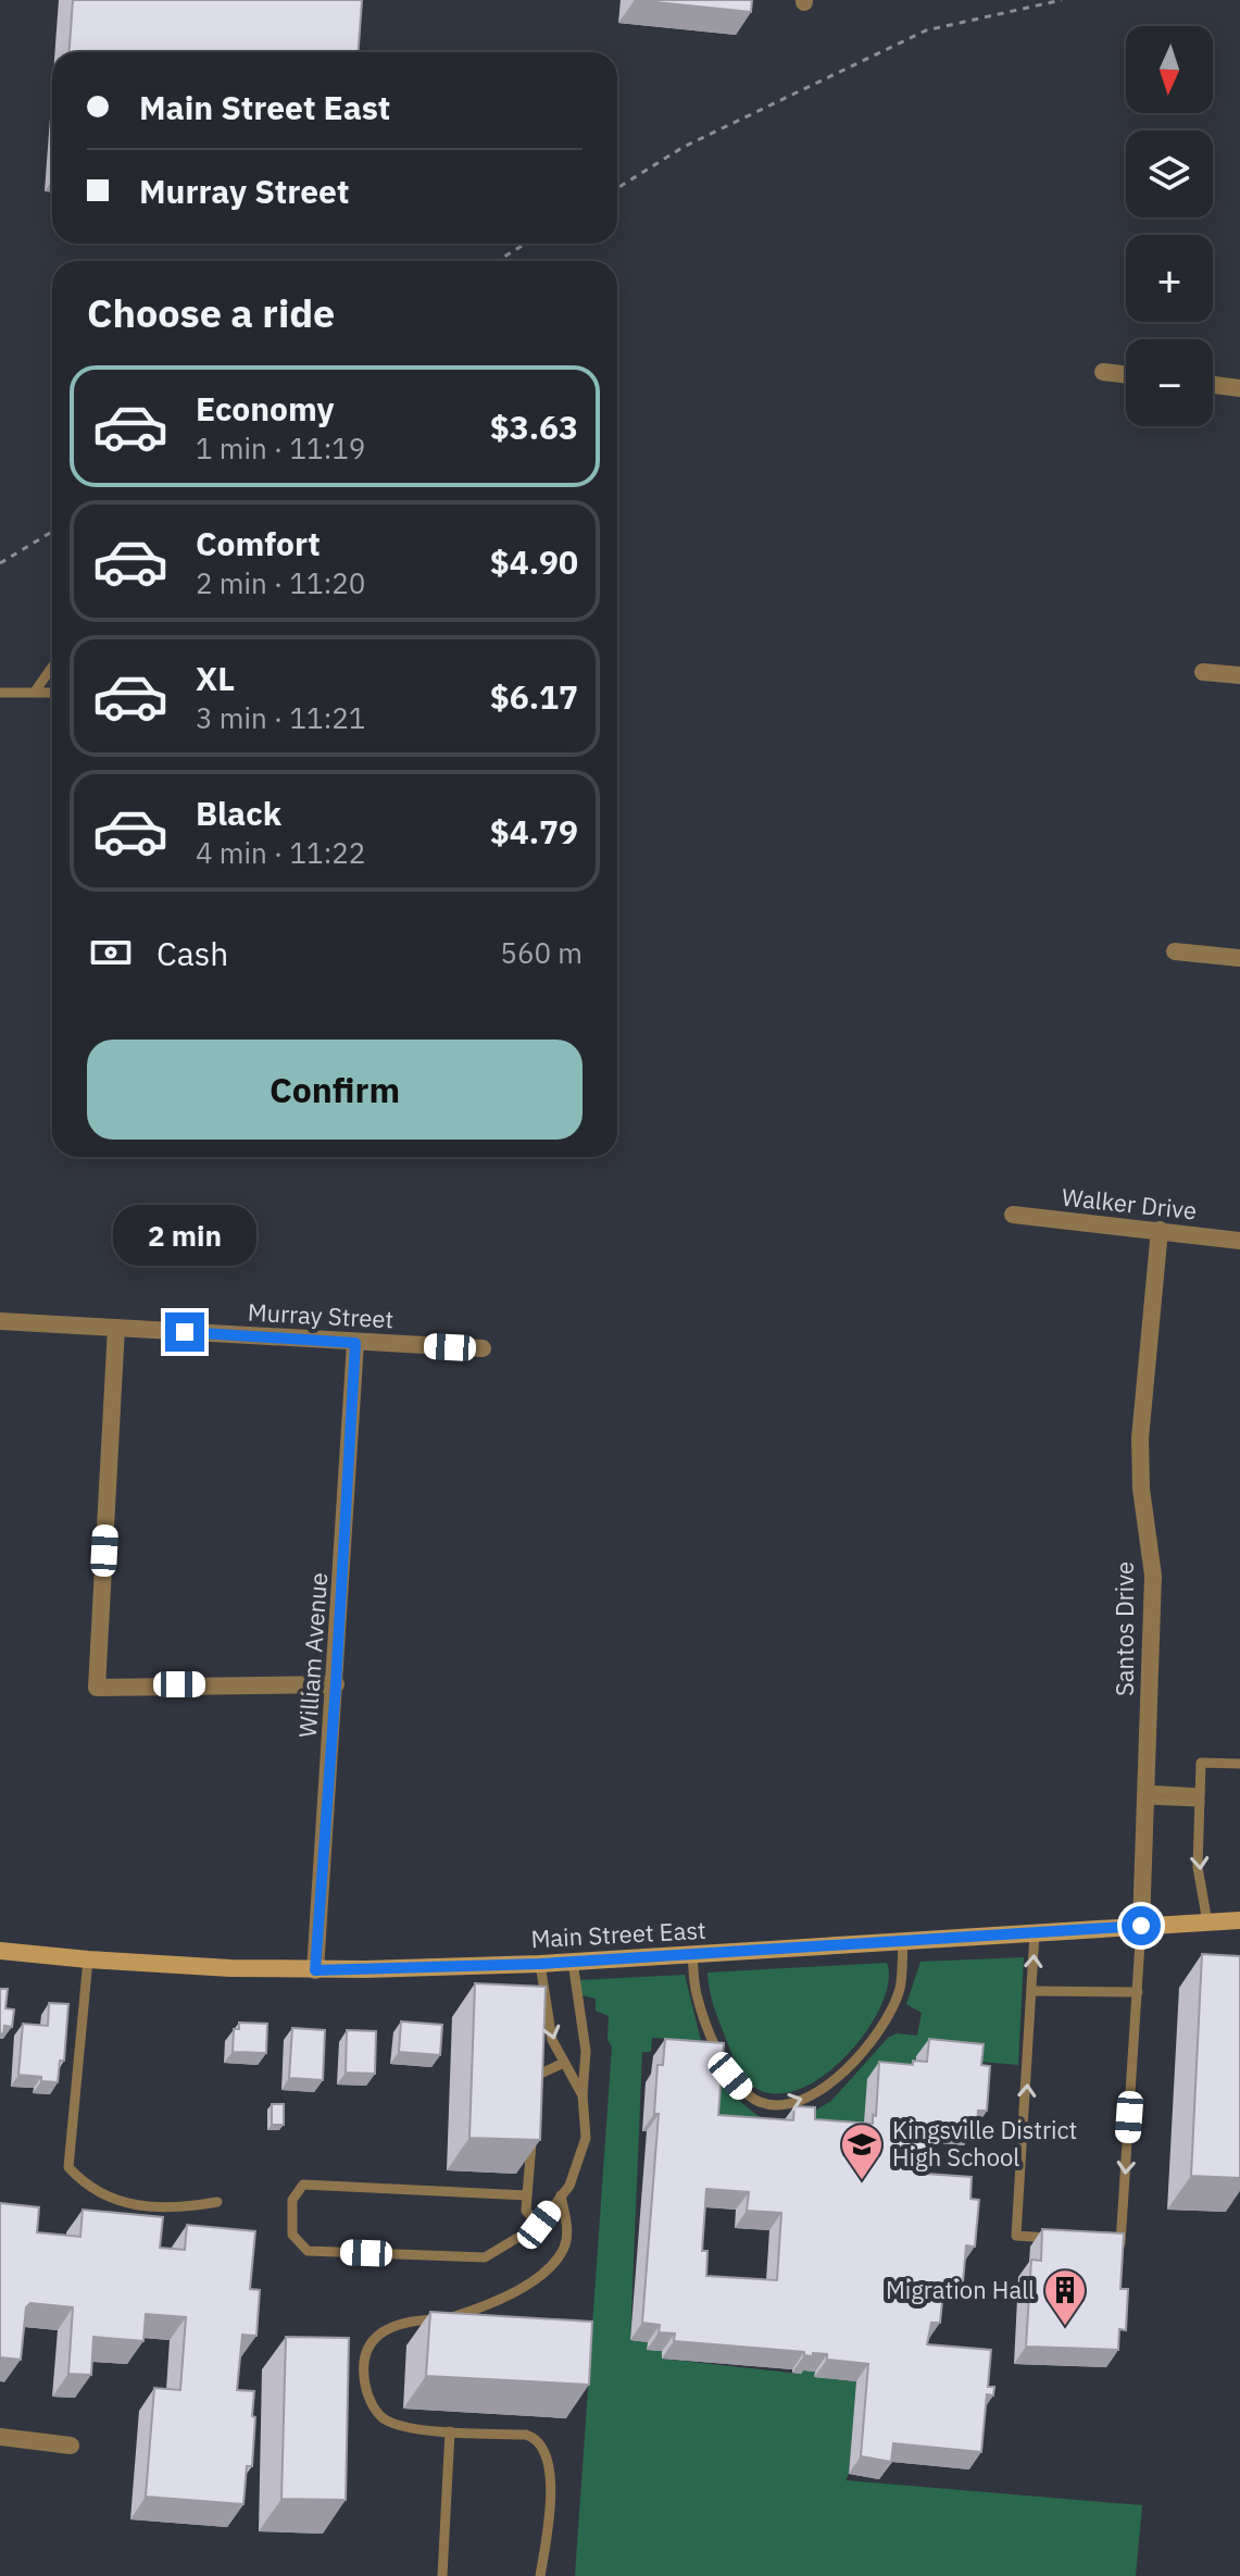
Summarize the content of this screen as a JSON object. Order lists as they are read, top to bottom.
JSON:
{
  "streets": {
    "main road": ["Main Street East"],
    "street": [
      "Walker Drive",
      "Murray Street",
      "Santos Drive",
      "William Avenue"
    ]
  },
  "crossings": [
    ["Walker Drive", "Santos Drive"],
    ["Murray Street", "William Avenue"],
    ["Santos Drive", "Main Street East"],
    ["William Avenue", "Main Street East"]
  ],
  "places": {
    "school or university": ["Kingsville District High School"],
    "building": ["Migration Hall"]
  },
  "north": "bottom",
  "page": {
    "map_buttons": ["+", "−"],
    "banner": ["Main Street East", "Murray Street"],
    "heading": "Choose a ride",
    "list": [
      {
        "name": "Economy",
        "note": "1 min · 11:19",
        "value": "$3.63"
      },
      {
        "name": "Comfort",
        "note": "2 min · 11:20",
        "value": "$4.90"
      },
      {
        "name": "XL",
        "note": "3 min · 11:21",
        "value": "$6.17"
      },
      {
        "name": "Black",
        "note": "4 min · 11:22",
        "value": "$4.79"
      }
    ],
    "pay": ["Cash", "560 m"],
    "buttons": "Confirm",
    "bubble": "2 min"
  }
}
